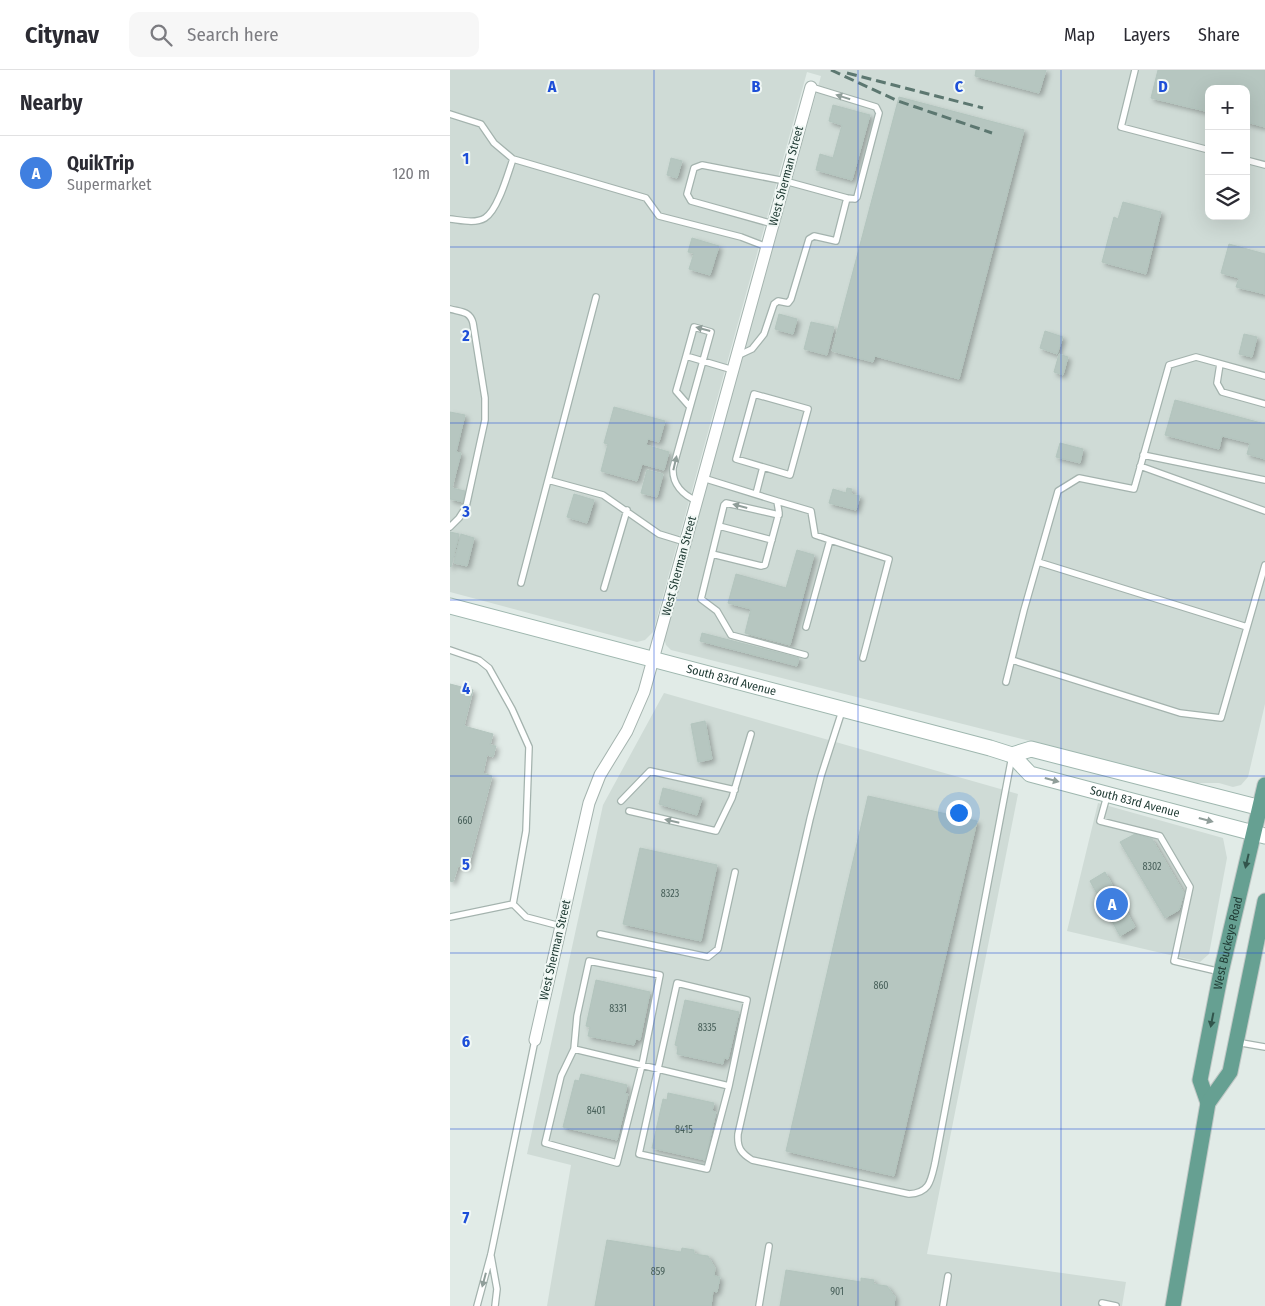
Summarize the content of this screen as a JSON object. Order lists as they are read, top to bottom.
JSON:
{
  "streets": {
    "main road": ["South 83rd Avenue", "West Buckeye Road"],
    "street": ["West Sherman Street"]
  },
  "crossings": [
    ["West Sherman Street", "South 83rd Avenue"],
    ["South 83rd Avenue", "West Buckeye Road"]
  ],
  "house_numbers": [
    "660",
    "8302",
    "8323",
    "860",
    "8331",
    "8335",
    "8401",
    "8415",
    "859",
    "901"
  ],
  "page": {
    "header": "Citynav",
    "search": "Search here",
    "nav": ["Map", "Layers", "Share"],
    "heading": "Nearby",
    "map_buttons": ["+", "−"],
    "list": [
      {
        "mark": "A",
        "name": "QuikTrip",
        "note": "Supermarket",
        "value": "120 m"
      }
    ],
    "pins": "A"
  },
  "grid": {
    "columns": [
      "A",
      "B",
      "C",
      "D"
    ],
    "rows": [
      "1",
      "2",
      "3",
      "4",
      "5",
      "6",
      "7"
    ]
  }
}
